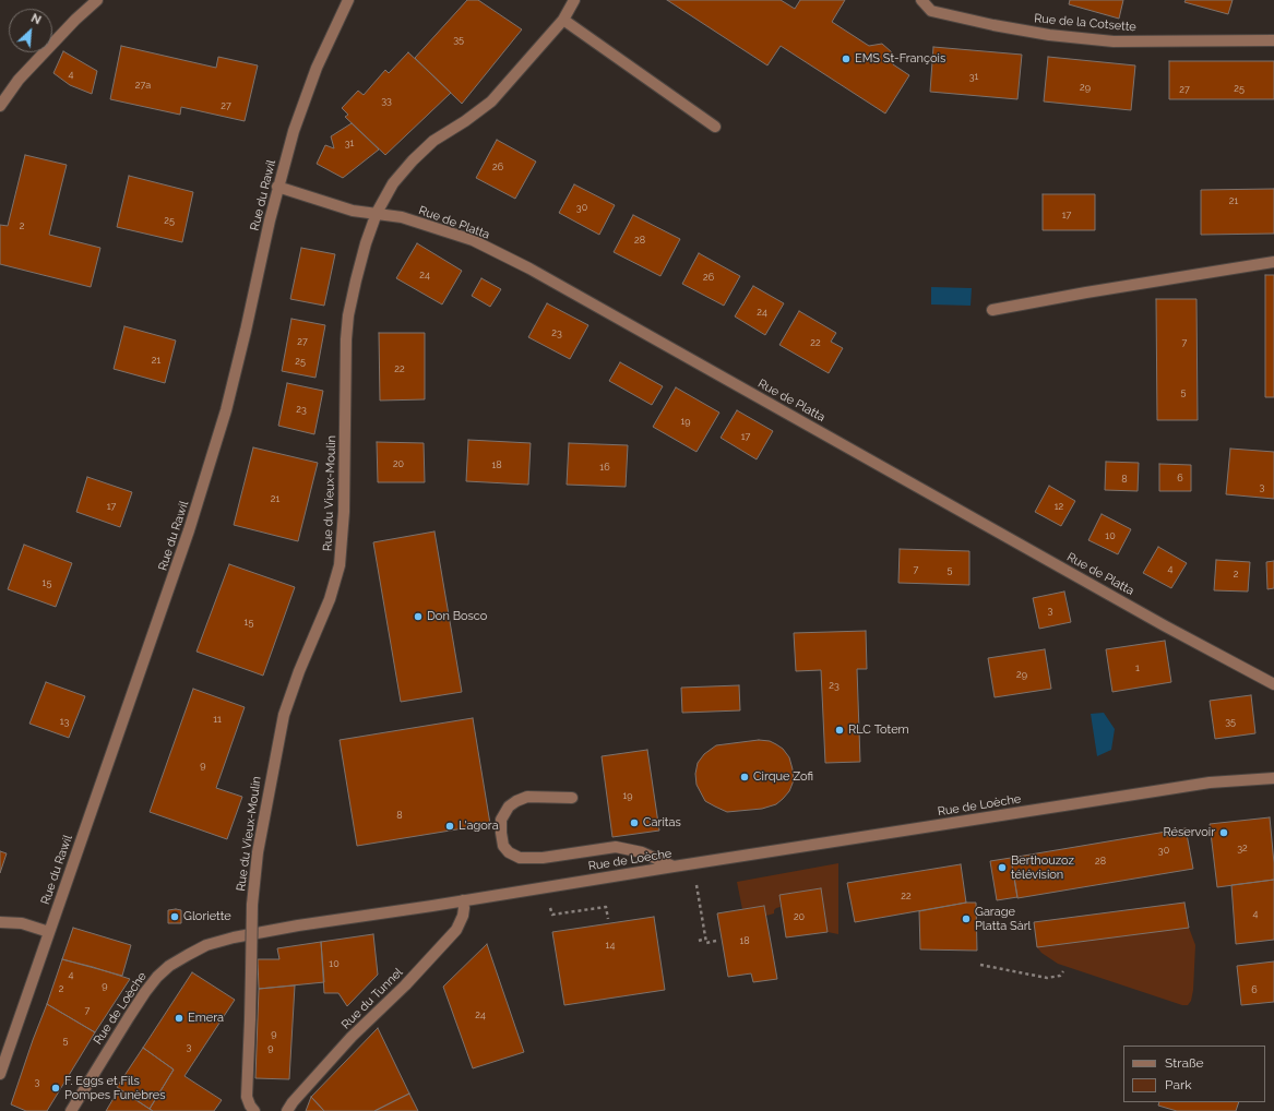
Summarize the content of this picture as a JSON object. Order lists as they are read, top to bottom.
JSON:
{
  "streets": {
    "street": [
      "Rue de la Cotsette",
      "Rue du Rawil",
      "Rue de Platta",
      "Rue du Vieux-Moulin",
      "Rue de Loèche",
      "Rue du Tunnel"
    ]
  },
  "crossings": [
    ["Rue du Rawil", "Rue de Platta"],
    ["Rue de Platta", "Rue du Vieux-Moulin"],
    ["Rue de Loèche", "Rue du Tunnel"]
  ],
  "places": [
    "EMS St-François",
    "Don Bosco",
    "RLC Totem",
    "Cirque Zofi",
    "Caritas",
    "L'agora",
    "Réservoir",
    "Berthouzoz télévision",
    "Gloriette",
    "Garage Platta Sàrl",
    "Emera",
    "F. Eggs et Fils Pompes Funèbres"
  ],
  "house_numbers": [
    "35",
    "4",
    "31",
    "27a",
    "29",
    "25",
    "27",
    "33",
    "27",
    "31",
    "26",
    "21",
    "30",
    "17",
    "25",
    "2",
    "28",
    "24",
    "26",
    "24",
    "23",
    "27",
    "22",
    "7",
    "21",
    "25",
    "22",
    "5",
    "23",
    "19",
    "17",
    "20",
    "18",
    "16",
    "6",
    "8",
    "3",
    "21",
    "17",
    "12",
    "10",
    "4",
    "7",
    "5",
    "2",
    "15",
    "3",
    "15",
    "1",
    "29",
    "23",
    "11",
    "13",
    "35",
    "9",
    "19",
    "8",
    "32",
    "30",
    "28",
    "22",
    "4",
    "20",
    "18",
    "14",
    "10",
    "4",
    "9",
    "2",
    "6",
    "7",
    "24",
    "9",
    "5",
    "3",
    "9",
    "3"
  ],
  "legend": ["Straße", "Park"],
  "north": "top right"
}
